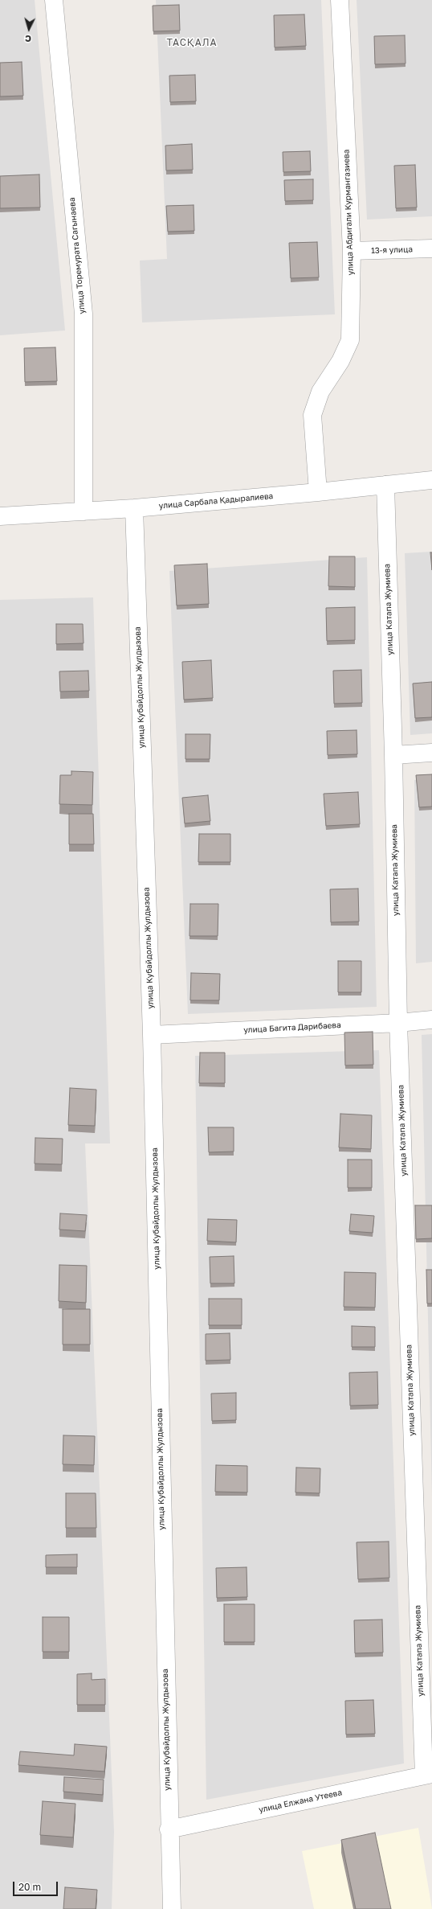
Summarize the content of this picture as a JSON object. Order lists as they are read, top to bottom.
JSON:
{
  "streets": {
    "street": [
      "улица Абдигали Курмангазиева",
      "13-я улица",
      "улица Торемурата Сагынаева",
      "улица Сарбала Қадыралиева",
      "улица Катапа Жумиева",
      "улица Кубайдоллы Жулдызова",
      "улица Багита Дарибаева",
      "улица Елжана Утеева"
    ]
  },
  "crossings": [
    ["улица Абдигали Курмангазиева", "13-я улица"],
    ["улица Абдигали Курмангазиева", "улица Сарбала Қадыралиева"],
    ["улица Торемурата Сагынаева", "улица Сарбала Қадыралиева"],
    ["улица Сарбала Қадыралиева", "улица Катапа Жумиева"],
    ["улица Сарбала Қадыралиева", "улица Кубайдоллы Жулдызова"],
    ["улица Катапа Жумиева", "улица Багита Дарибаева"],
    ["улица Катапа Жумиева", "улица Елжана Утеева"],
    ["улица Кубайдоллы Жулдызова", "улица Багита Дарибаева"],
    ["улица Кубайдоллы Жулдызова", "улица Елжана Утеева"]
  ],
  "districts": ["ТАСҚАЛА"],
  "scale_bar": "20 m",
  "north": "bottom"
}
